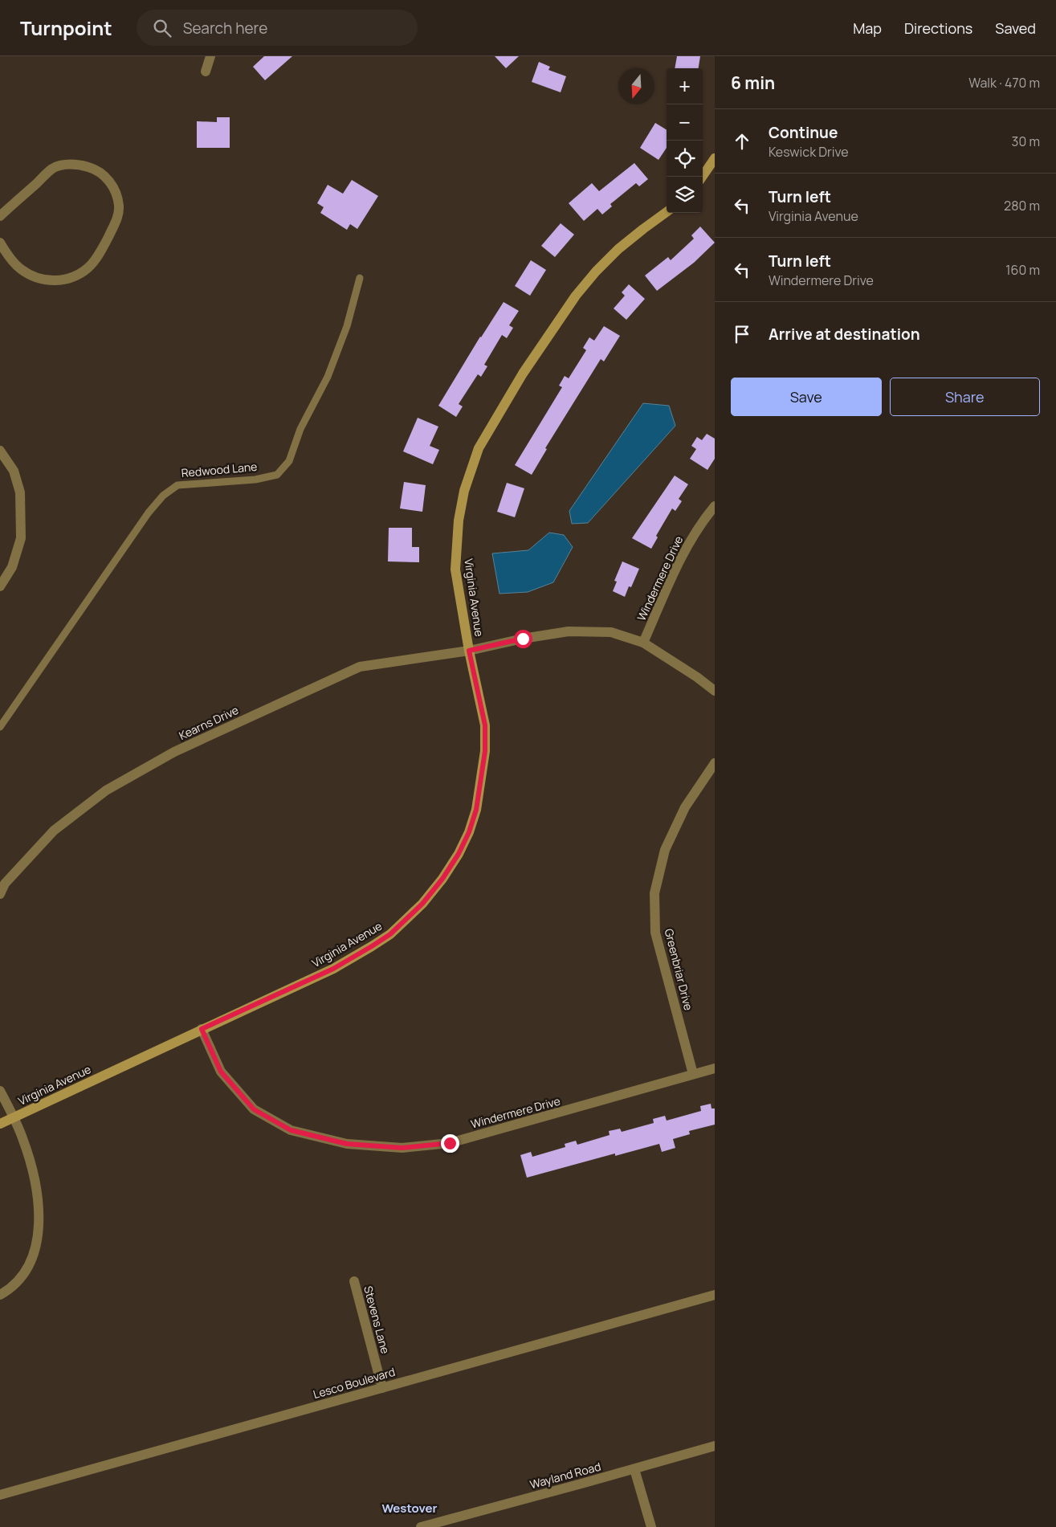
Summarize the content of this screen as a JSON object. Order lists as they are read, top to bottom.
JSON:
{
  "streets": {
    "street": [
      "Windermere Drive",
      "Virginia Avenue",
      "Kearns Drive",
      "Greenbriar Drive",
      "Stevens Lane",
      "Lesco Boulevard",
      "Wayland Road"
    ],
    "lane": ["Redwood Lane"]
  },
  "crossings": [
    ["Windermere Drive", "Virginia Avenue"],
    ["Windermere Drive", "Kearns Drive"],
    ["Windermere Drive", "Greenbriar Drive"],
    ["Virginia Avenue", "Kearns Drive"],
    ["Stevens Lane", "Lesco Boulevard"]
  ],
  "districts": ["Westover"],
  "north": "bottom",
  "page": {
    "header": "Turnpoint",
    "search": "Search here",
    "nav": ["Map", "Directions", "Saved"],
    "heading": ["6 min", "Walk · 470 m"],
    "map_buttons": ["+", "−"],
    "list": [
      ["Continue", "Keswick Drive", "30 m"],
      ["Turn left", "Virginia Avenue", "280 m"],
      ["Turn left", "Windermere Drive", "160 m"],
      "Arrive at destination"
    ],
    "buttons": ["Save", "Share"]
  }
}
